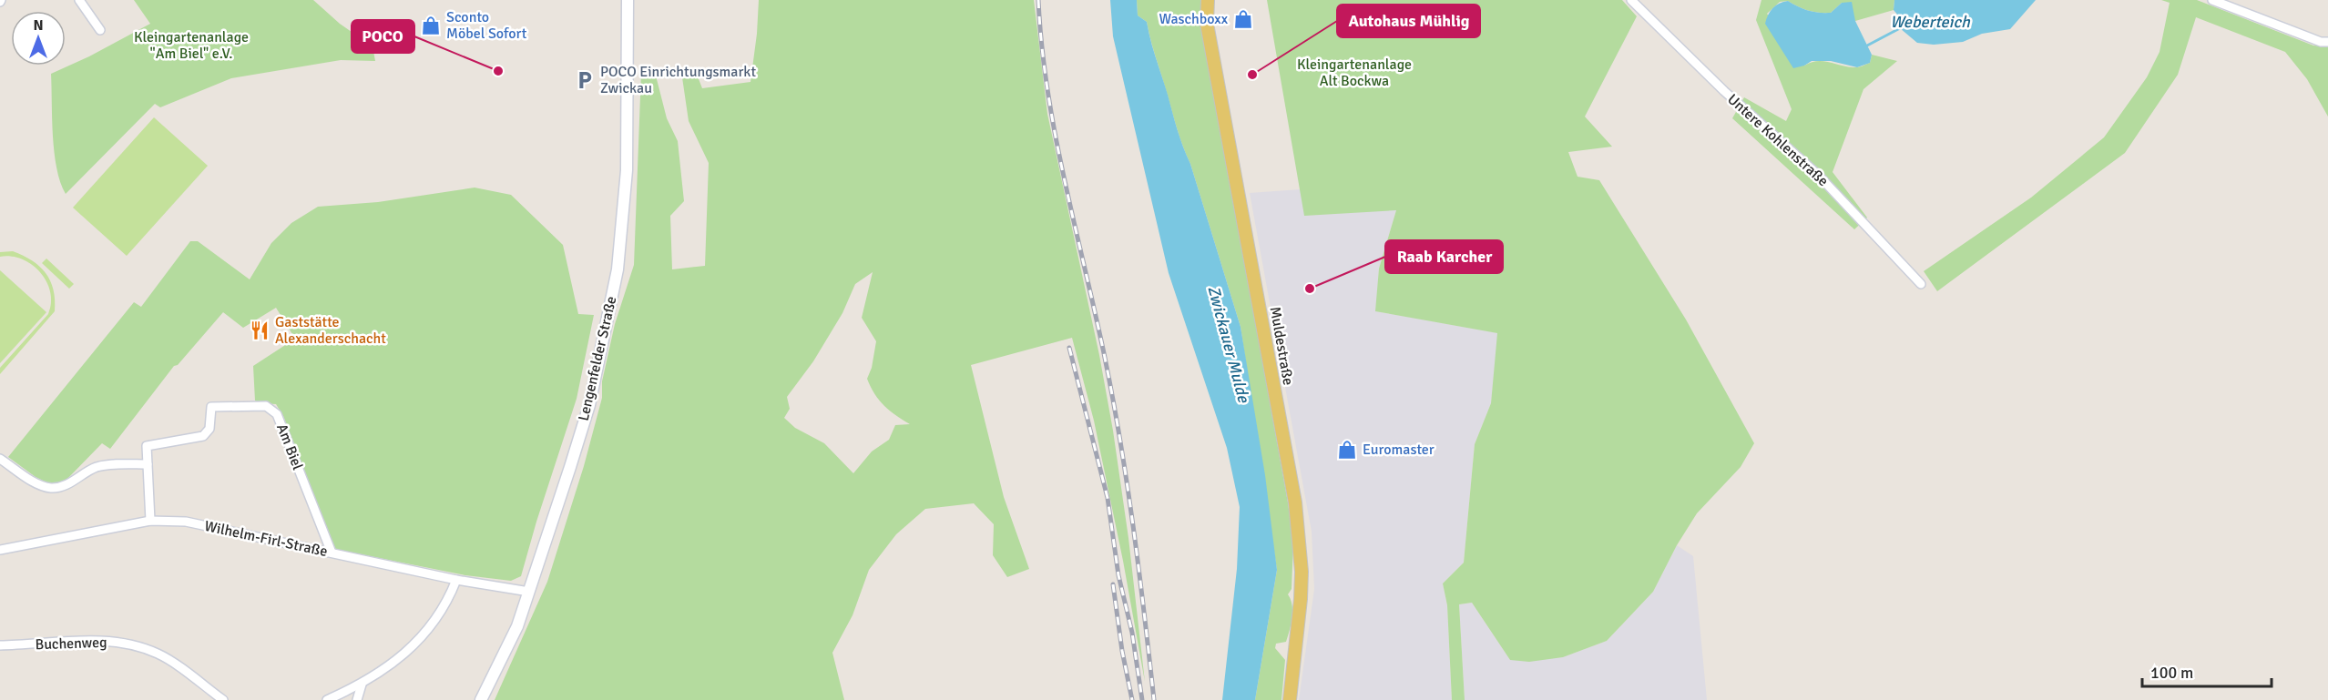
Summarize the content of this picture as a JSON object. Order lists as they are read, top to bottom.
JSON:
{
  "streets": {
    "main road": ["Muldestraße", "Lengenfelder Straße"],
    "street": [
      "Untere Kohlenstraße",
      "Am Biel",
      "Wilhelm-Firl-Straße",
      "Buchenweg"
    ]
  },
  "crossings": [
    ["Lengenfelder Straße", "Wilhelm-Firl-Straße"],
    ["Am Biel", "Wilhelm-Firl-Straße"]
  ],
  "water": ["Weberteich", "Zwickauer Mulde"],
  "parks": ["Kleingartenanlage \"Am Biel\" e.V.", "Kleingartenanlage Alt Bockwa"],
  "places": {
    "shop": ["Waschboxx", "Sconto Möbel Sofort", "Euromaster"],
    "other": ["POCO", "Autohaus Mühlig", "Raab Karcher"],
    "parking": ["POCO Einrichtungsmarkt Zwickau"],
    "restaurant": ["Gaststätte Alexanderschacht"]
  },
  "scale_bar": "100 m",
  "north": "top"
}
